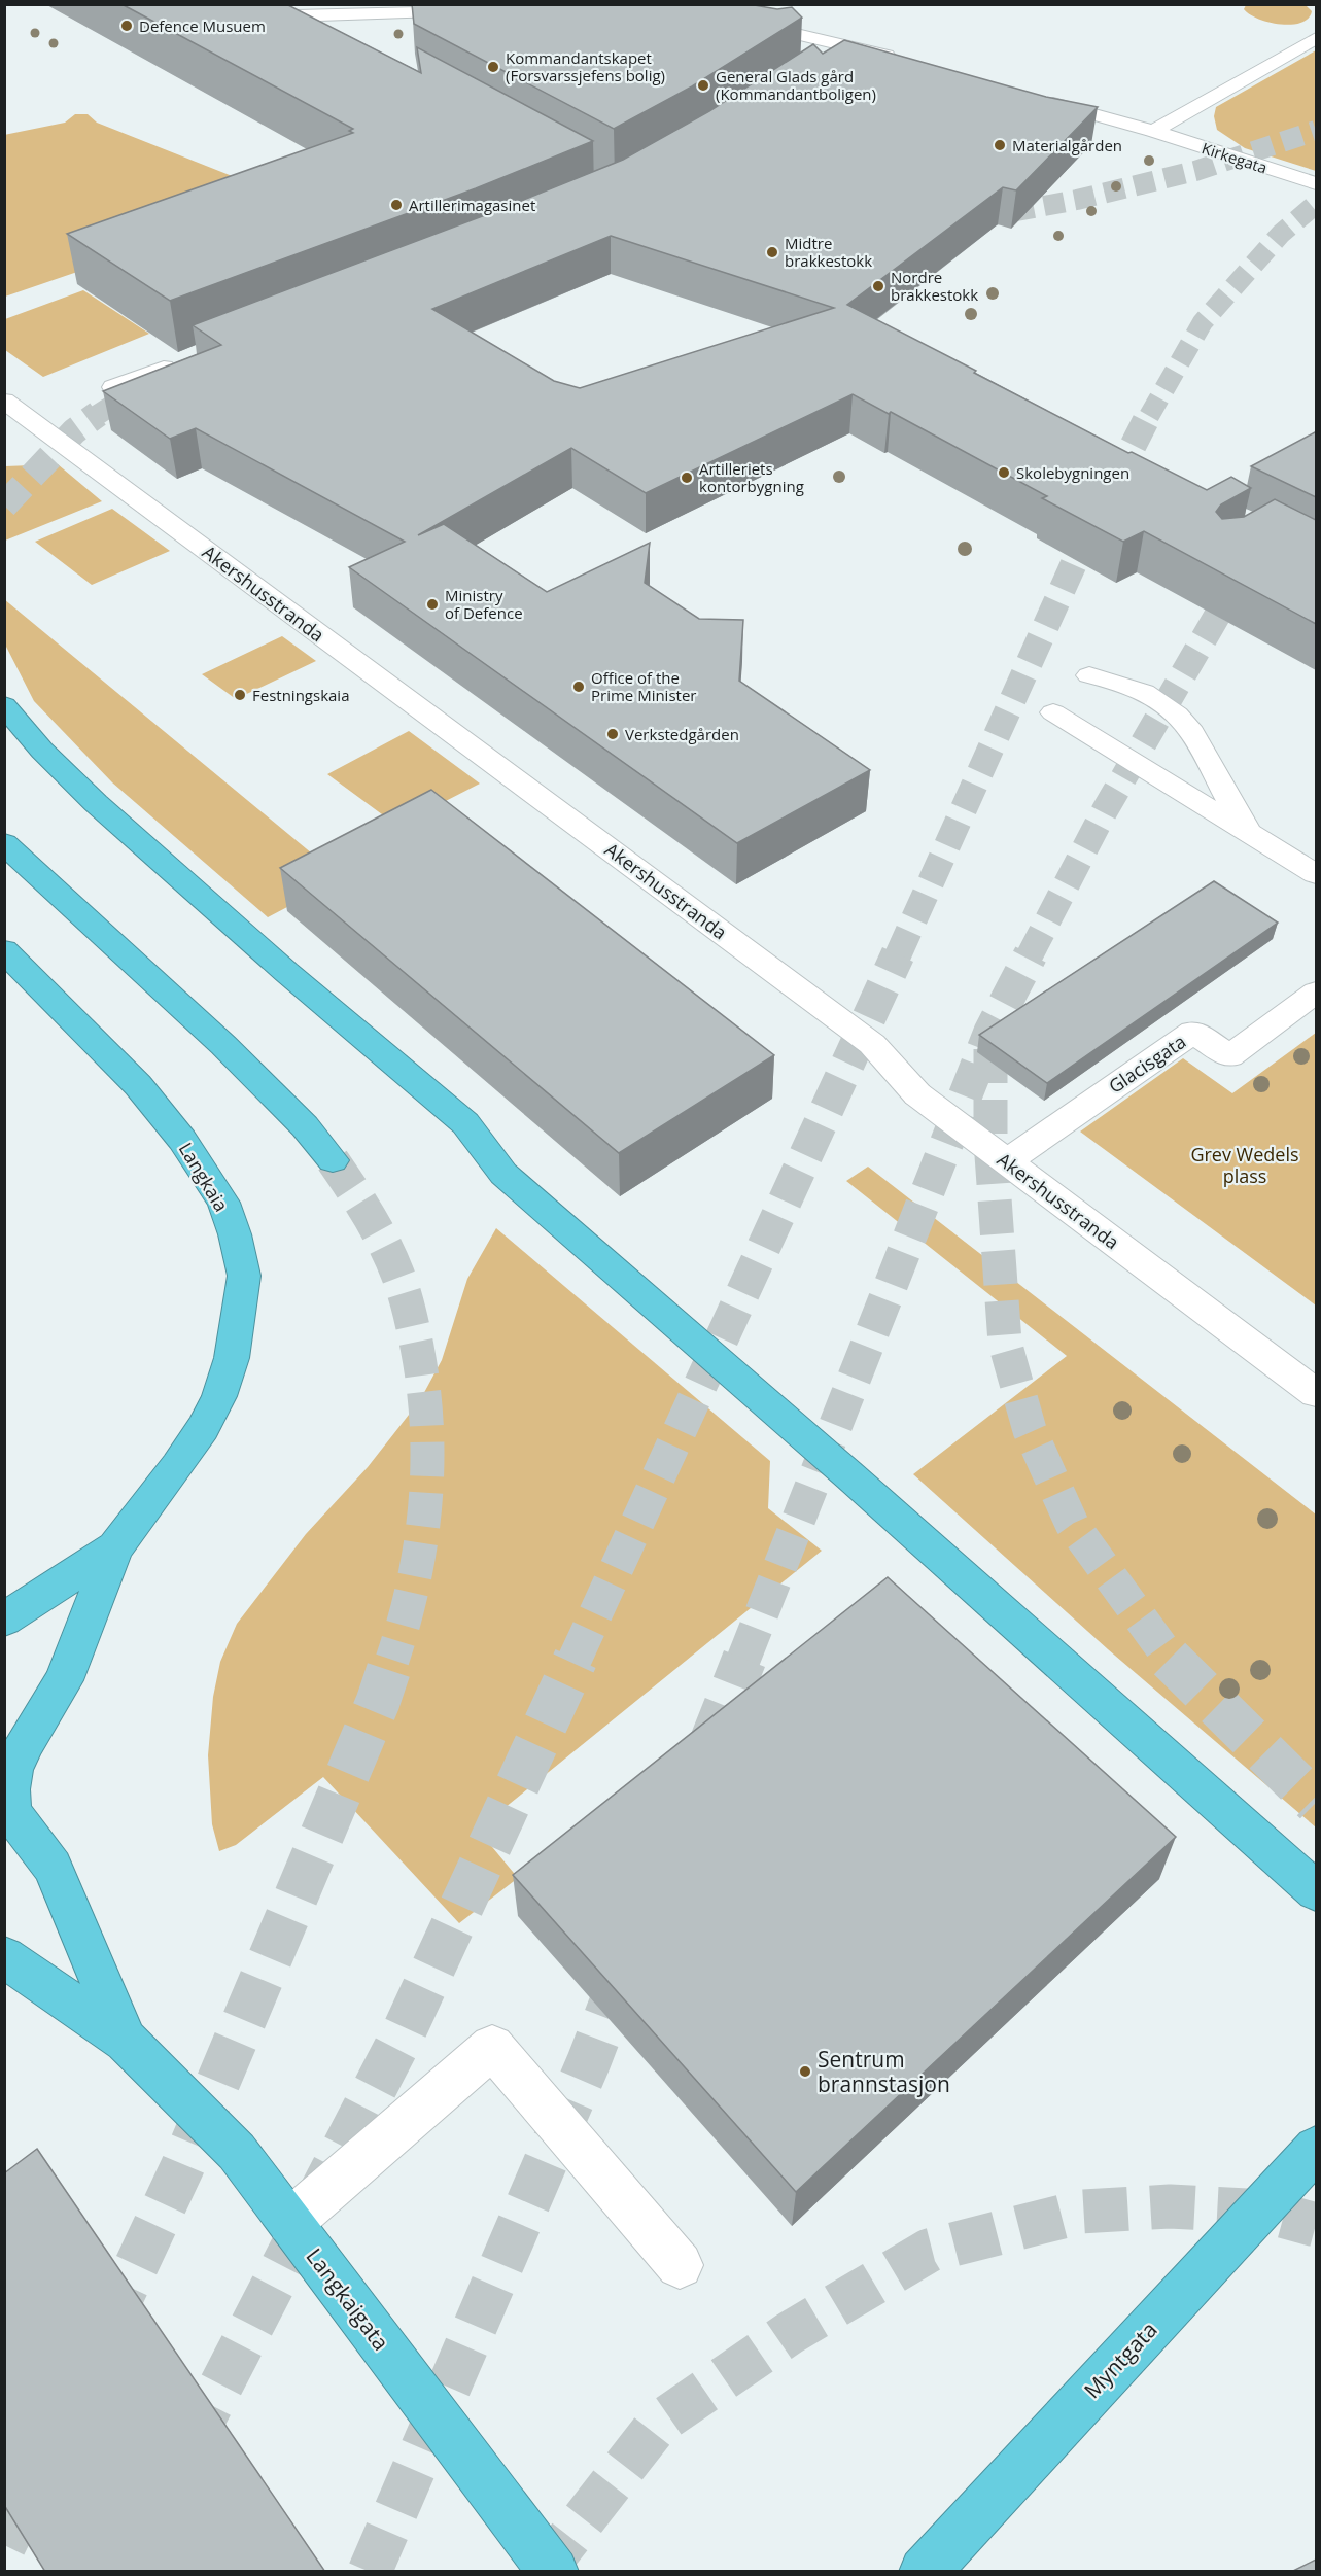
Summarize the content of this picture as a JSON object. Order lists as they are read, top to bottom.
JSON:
{
  "streets": {
    "highway": ["Langkaia", "Langkaigata", "Myntgata"],
    "street": ["Kirkegata", "Akershusstranda", "Glacisgata"]
  },
  "crossings": [
    ["Akershusstranda", "Glacisgata"]
  ],
  "parks": ["Grev Wedels plass"],
  "places": [
    "Defence Musuem",
    "Kommandantskapet (Forsvarssjefens bolig)",
    "General Glads gård (Kommandantboligen)",
    "Materialgården",
    "Artillerimagasinet",
    "Midtre brakkestokk",
    "Nordre brakkestokk",
    "Skolebygningen",
    "Artilleriets kontorbygning",
    "Ministry of Defence",
    "Office of the Prime Minister",
    "Festningskaia",
    "Verkstedgården",
    "Sentrum brannstasjon"
  ]
}
